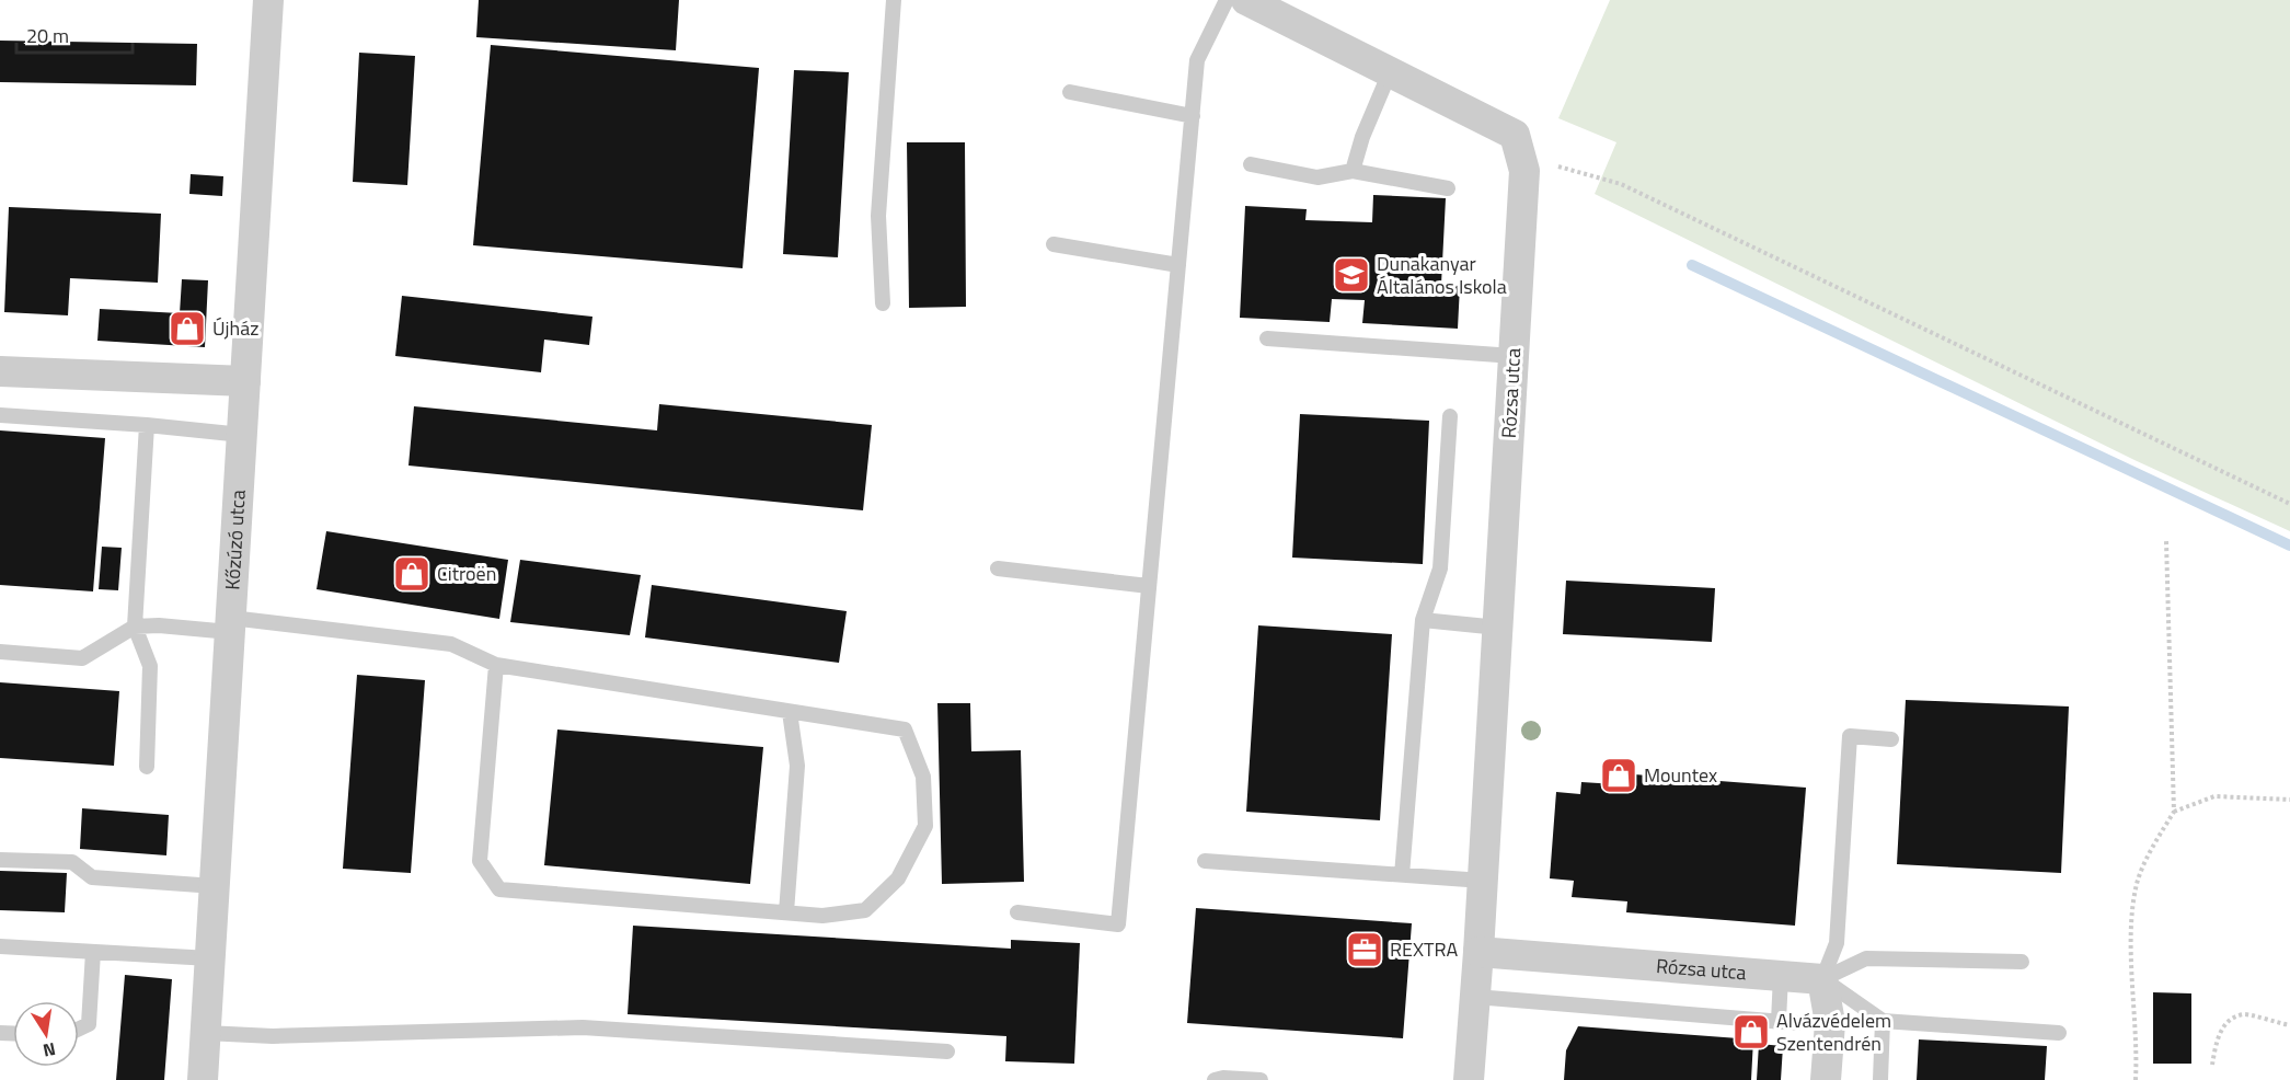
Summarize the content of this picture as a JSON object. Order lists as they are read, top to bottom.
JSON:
{
  "streets": {
    "street": ["Rózsa utca", "Kőzúzó utca"]
  },
  "places": {
    "school or university": ["Dunakanyar Általános Iskola"],
    "shop": [
      "Újház",
      "Citroën",
      "Mountex",
      "Alvázvédelem Szentendrén"
    ],
    "office": ["REXTRA"]
  },
  "scale_bar": "20 m",
  "north": "bottom"
}
